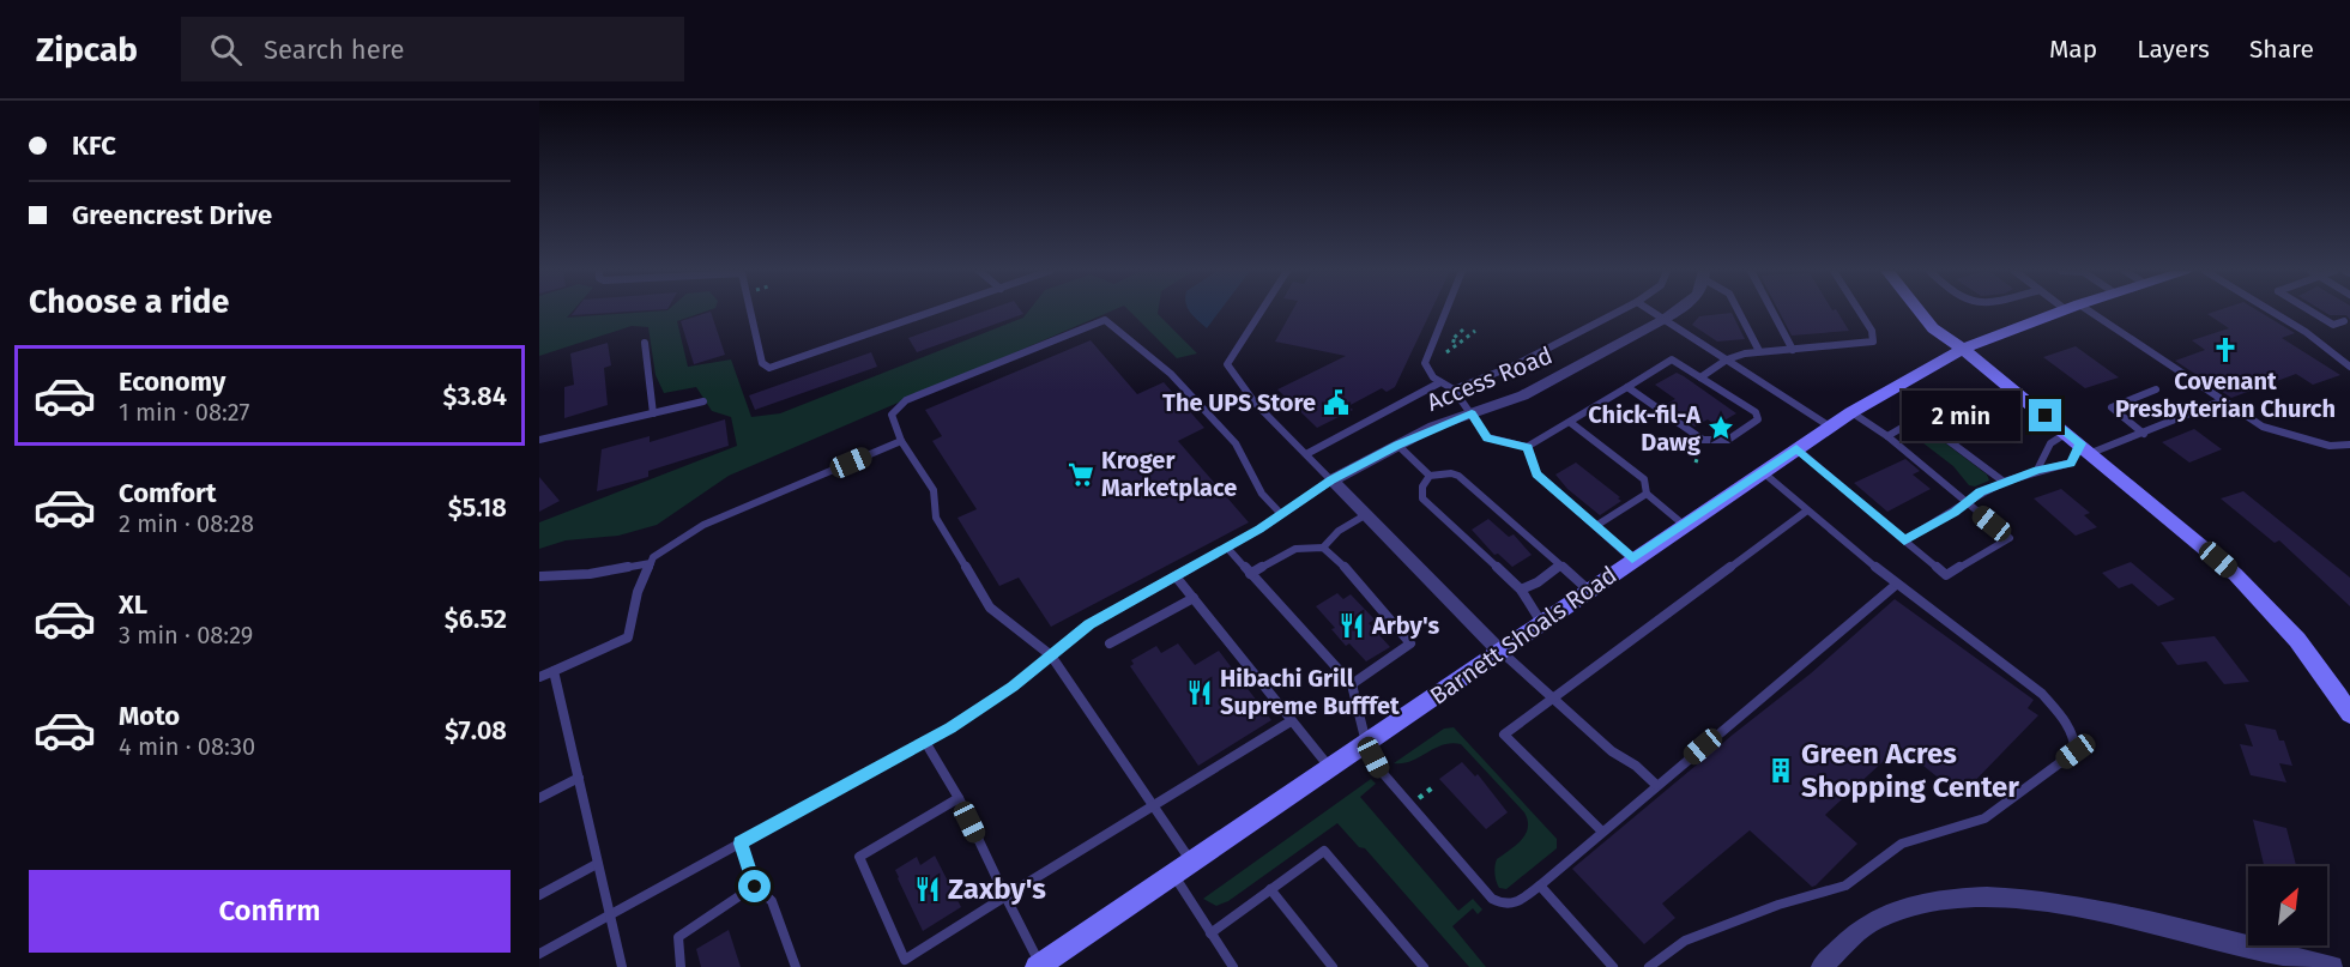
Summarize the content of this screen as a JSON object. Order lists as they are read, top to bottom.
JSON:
{
  "streets": {
    "main road": ["Barnett Shoals Road"],
    "street": ["Access Road"]
  },
  "places": {
    "church": ["Covenant Presbyterian Church"],
    "public building": ["The UPS Store"],
    "place": ["Chick-fil-A Dawg"],
    "supermarket": ["Kroger Marketplace"],
    "restaurant": ["Arby's", "Hibachi Grill Supreme Bufffet", "Zaxby's"],
    "building": ["Green Acres Shopping Center"]
  },
  "north": "top right",
  "page": {
    "header": "Zipcab",
    "search": "Search here",
    "nav": ["Map", "Layers", "Share"],
    "banner": ["KFC", "Greencrest Drive"],
    "heading": "Choose a ride",
    "list": [
      {
        "name": "Economy",
        "note": "1 min · 08:27",
        "value": "$3.84"
      },
      {
        "name": "Comfort",
        "note": "2 min · 08:28",
        "value": "$5.18"
      },
      {
        "name": "XL",
        "note": "3 min · 08:29",
        "value": "$6.52"
      },
      {
        "name": "Moto",
        "note": "4 min · 08:30",
        "value": "$7.08"
      }
    ],
    "bubble": "2 min",
    "buttons": "Confirm"
  }
}
